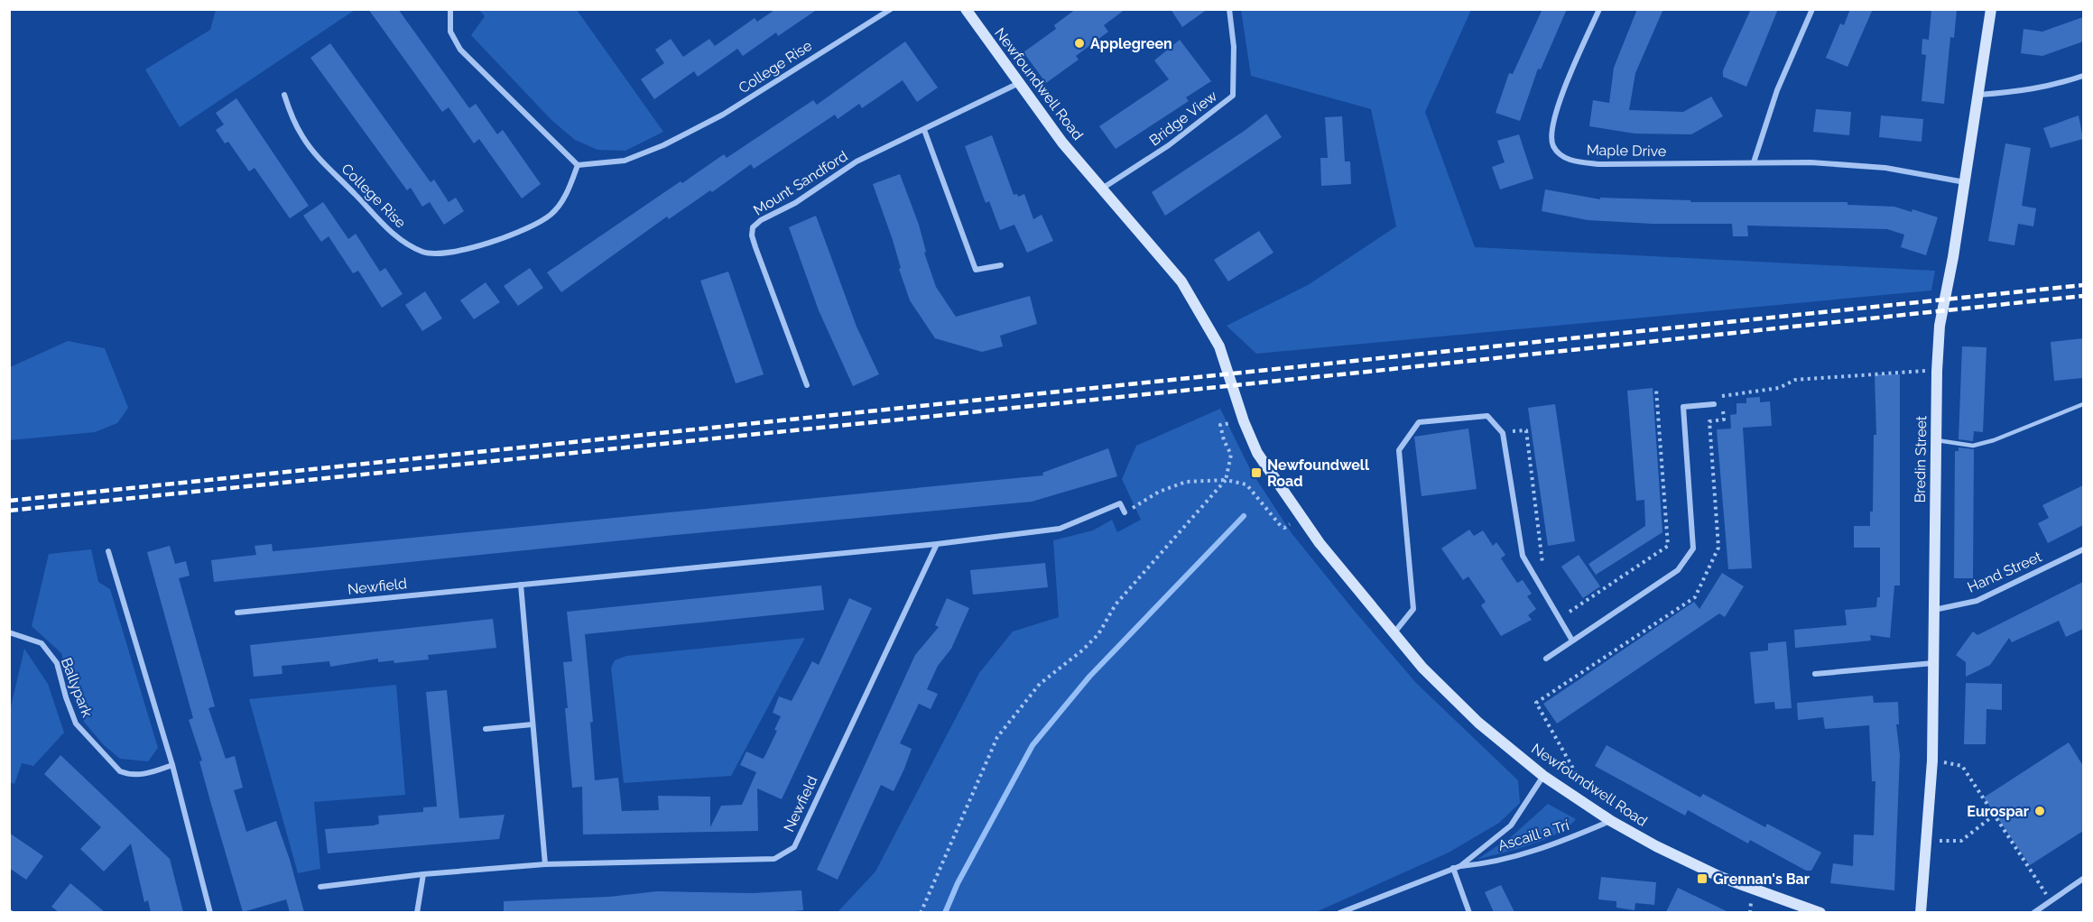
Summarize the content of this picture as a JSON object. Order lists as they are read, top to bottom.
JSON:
{
  "streets": {
    "main road": ["Newfoundwell Road", "Bredin Street"],
    "street": [
      "College Rise",
      "Bridge View",
      "Maple Drive",
      "Mount Sandford",
      "Hand Street",
      "Newfield",
      "Ballypark",
      "Ascaill a Trí"
    ]
  },
  "crossings": [
    ["Newfoundwell Road", "Bridge View"],
    ["Newfoundwell Road", "Mount Sandford"],
    ["Newfoundwell Road", "Ascaill a Trí"],
    ["Maple Drive", "Bredin Street"],
    ["Bredin Street", "Hand Street"]
  ],
  "places": {
    "other": ["Applegreen", "Eurospar"],
    "transit": ["Newfoundwell Road", "Grennan's Bar"]
  }
}
